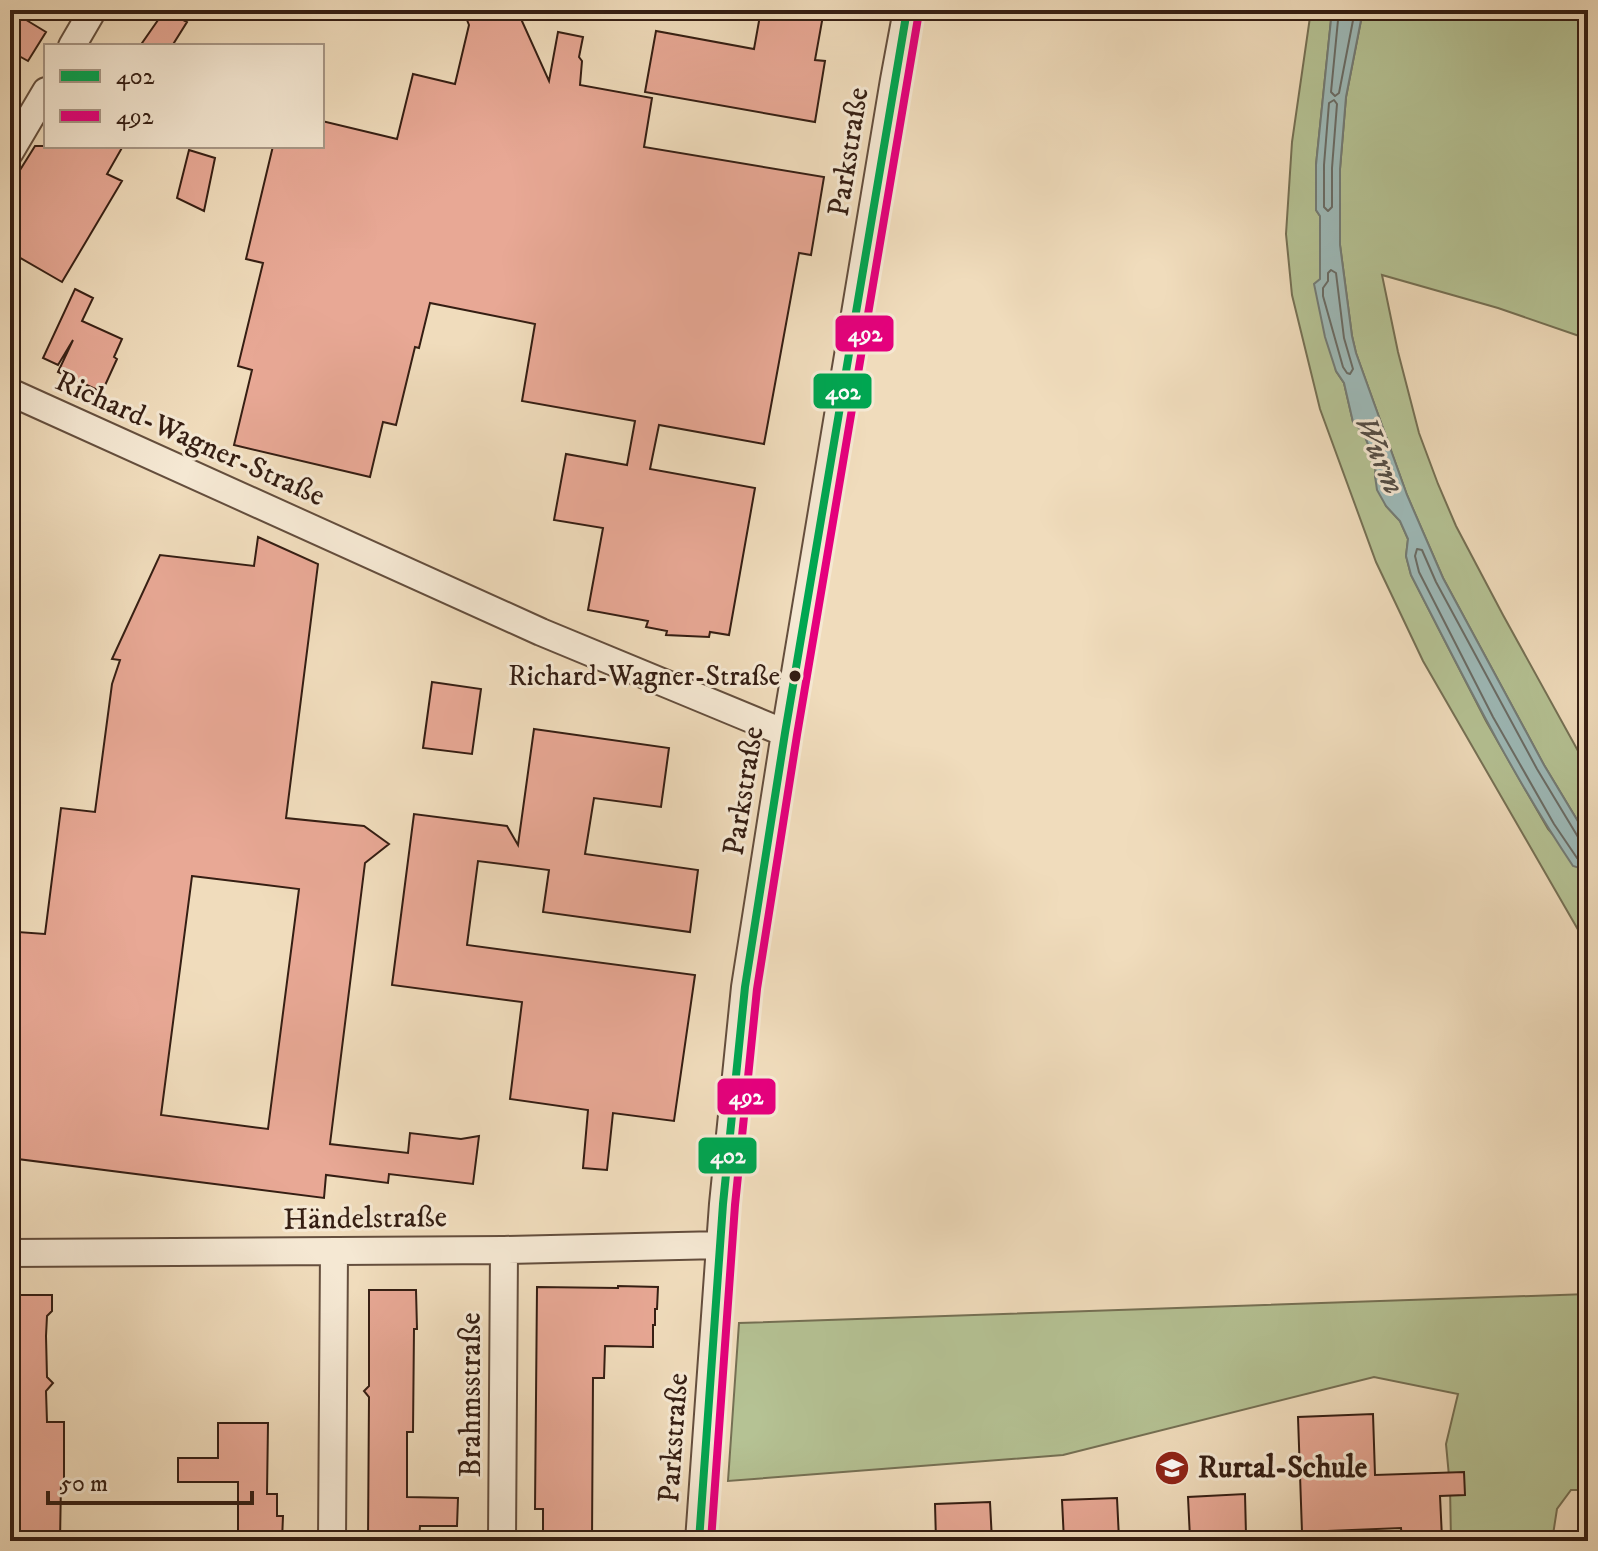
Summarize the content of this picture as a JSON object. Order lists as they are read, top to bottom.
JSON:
{
  "streets": {
    "street": [
      "Parkstraße",
      "Richard-Wagner-Straße",
      "Händelstraße",
      "Brahmsstraße"
    ]
  },
  "crossings": [
    ["Parkstraße", "Richard-Wagner-Straße"],
    ["Parkstraße", "Händelstraße"],
    ["Händelstraße", "Brahmsstraße"]
  ],
  "water": ["Wurm"],
  "places": {
    "other": ["Richard-Wagner-Straße"],
    "school or university": ["Rurtal-Schule"]
  },
  "lines": ["transit line 402", "transit line 492"],
  "legend": ["402", "492"],
  "scale_bar": "50 m"
}
